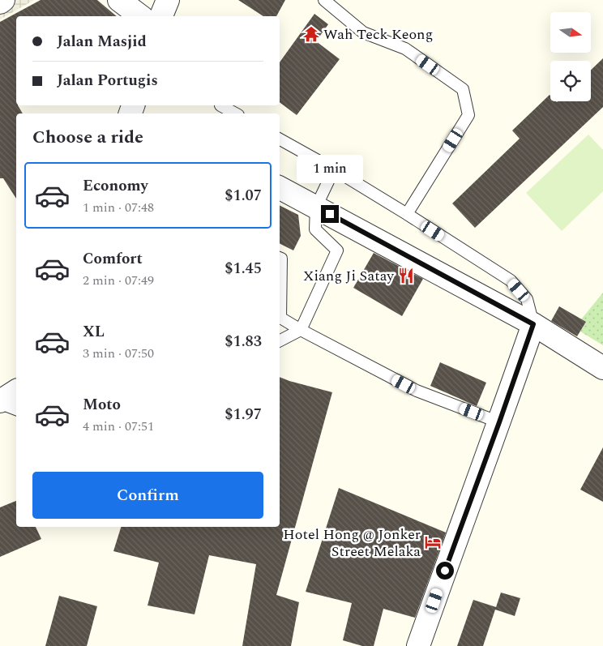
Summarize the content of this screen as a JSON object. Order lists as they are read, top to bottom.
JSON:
{
  "places": {
    "temple": ["Wah Teck Keong"],
    "restaurant": ["Xiang Ji Satay"],
    "hotel": ["Hotel Hong @ Jonker Street Melaka"]
  },
  "north": "right",
  "page": {
    "banner": ["Jalan Masjid", "Jalan Portugis"],
    "heading": "Choose a ride",
    "bubble": "1 min",
    "list": [
      {
        "name": "Economy",
        "note": "1 min · 07:48",
        "value": "$1.07"
      },
      {
        "name": "Comfort",
        "note": "2 min · 07:49",
        "value": "$1.45"
      },
      {
        "name": "XL",
        "note": "3 min · 07:50",
        "value": "$1.83"
      },
      {
        "name": "Moto",
        "note": "4 min · 07:51",
        "value": "$1.97"
      }
    ],
    "buttons": "Confirm"
  }
}
